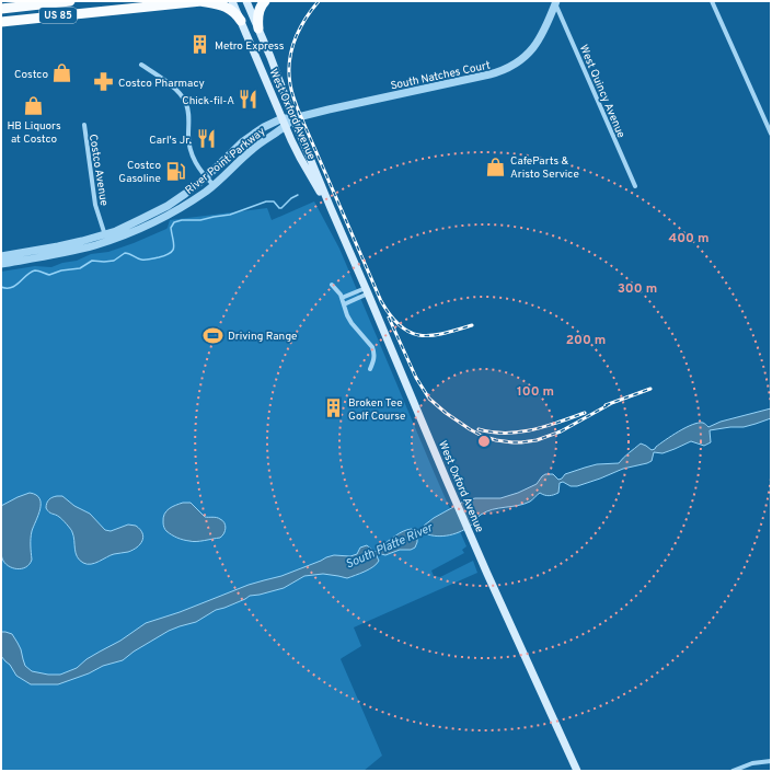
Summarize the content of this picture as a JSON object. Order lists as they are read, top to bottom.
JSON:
{
  "streets": {
    "highway": ["US 85"],
    "main road": ["West Oxford Avenue"],
    "street": [
      "South Natches Court",
      "West Quincy Avenue",
      "River Point Parkway",
      "Costco Avenue"
    ]
  },
  "crossings": [
    ["South Natches Court", "West Quincy Avenue"],
    ["South Natches Court", "West Oxford Avenue"],
    ["South Natches Court", "River Point Parkway"],
    ["West Oxford Avenue", "River Point Parkway"],
    ["River Point Parkway", "Costco Avenue"]
  ],
  "water": ["South Platte River"],
  "places": {
    "building": ["Metro Express", "Broken Tee Golf Course"],
    "shop": ["Costco", "HB Liquors at Costco", "CafeParts & Aristo Service"],
    "pharmacy": ["Costco Pharmacy"],
    "restaurant": ["Chick-fil-A", "Carl's Jr."],
    "fuel station": ["Costco Gasoline"],
    "sports": ["Driving Range"]
  },
  "rings": [
    "400 m",
    "300 m",
    "200 m",
    "100 m"
  ]
}
